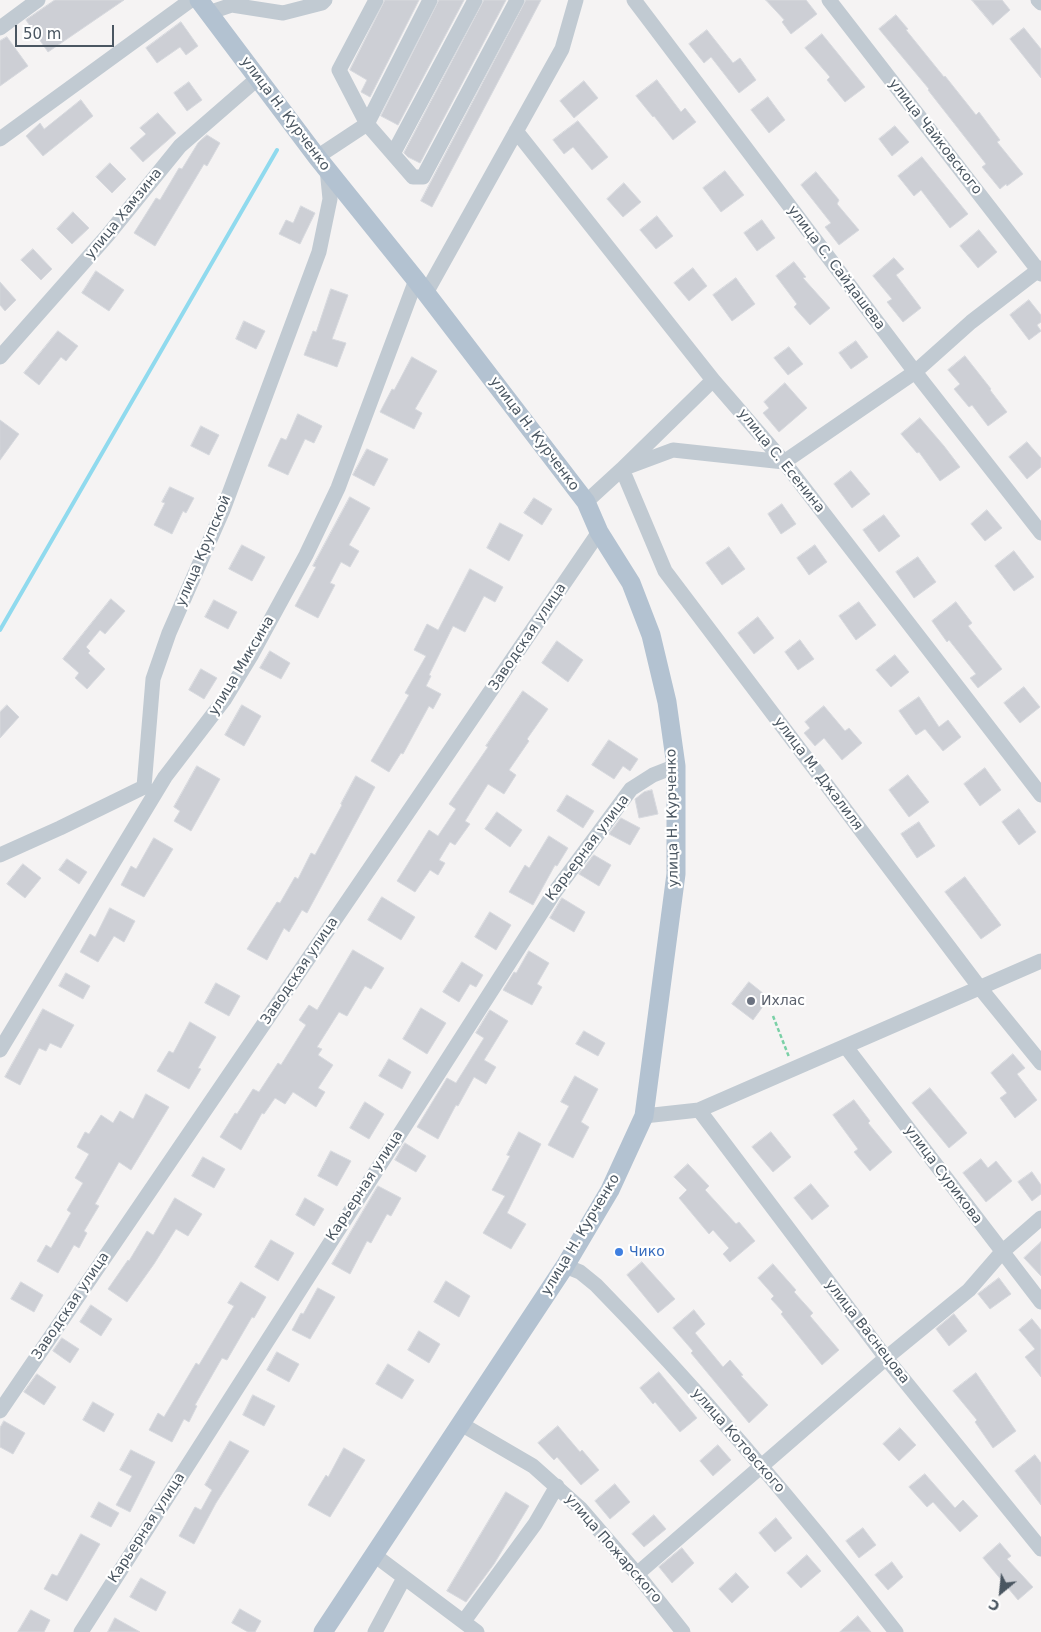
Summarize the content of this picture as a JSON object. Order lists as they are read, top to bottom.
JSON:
{
  "streets": {
    "main road": ["улица Н. Курченко"],
    "street": [
      "улица Чайковского",
      "улица Хамзина",
      "улица С. Сайдашева",
      "улица С. Есенина",
      "улица Крупской",
      "Заводская улица",
      "улица Миксина",
      "улица М. Джалиля",
      "Карьерная улица",
      "улица Сурикова",
      "улица Васнецова",
      "улица Котовского",
      "улица Пожарского"
    ]
  },
  "crossings": [
    ["улица Н. Курченко", "улица Хамзина"],
    ["улица Н. Курченко", "улица Крупской"],
    ["улица Н. Курченко", "Заводская улица"],
    ["улица Н. Курченко", "улица Миксина"],
    ["улица Н. Курченко", "Карьерная улица"],
    ["улица Н. Курченко", "улица Котовского"],
    ["улица Н. Курченко", "улица Пожарского"],
    ["улица С. Есенина", "улица Миксина"],
    ["улица Крупской", "улица Миксина"]
  ],
  "places": ["Ихлас", "Чико"],
  "scale_bar": "50 m",
  "north": "bottom left"
}
